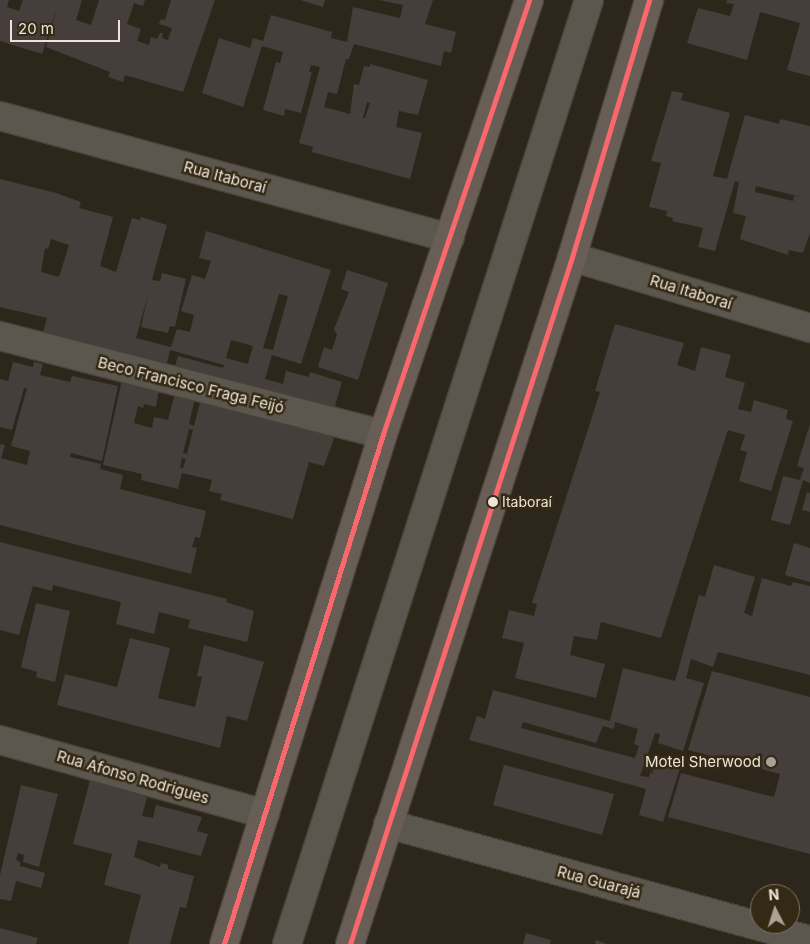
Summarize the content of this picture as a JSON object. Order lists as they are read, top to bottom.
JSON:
{
  "streets": {
    "street": [
      "Rua Itaboraí",
      "Beco Francisco Fraga Feijó",
      "Rua Afonso Rodrigues",
      "Rua Guarajá"
    ]
  },
  "places": ["Itaboraí", "Motel Sherwood"],
  "scale_bar": "20 m",
  "north": "top"
}
